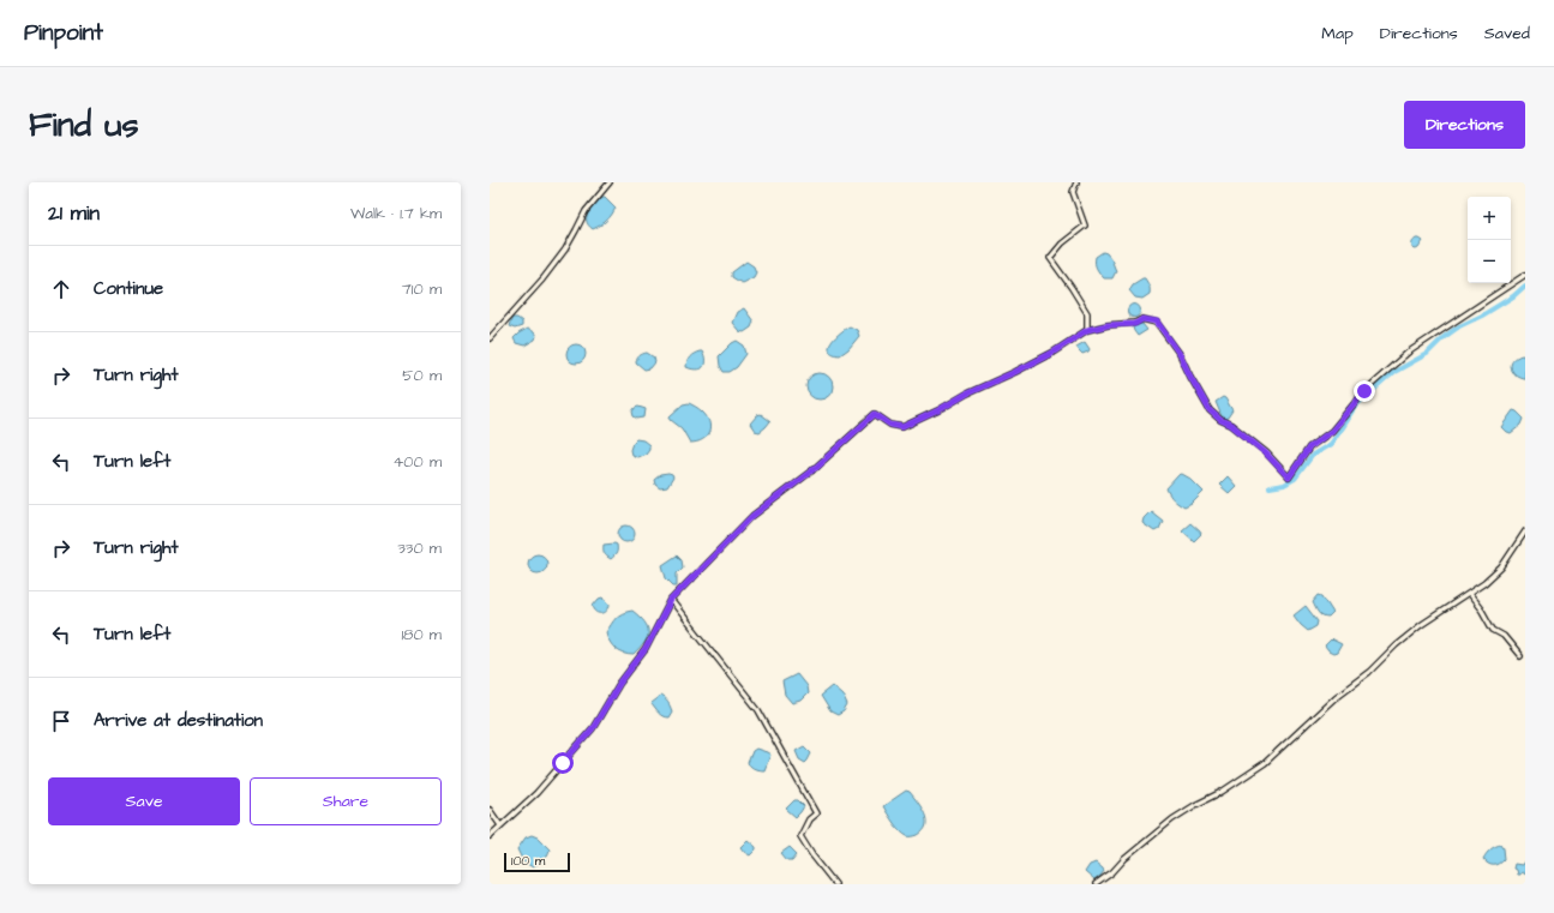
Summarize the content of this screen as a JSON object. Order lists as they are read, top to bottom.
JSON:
{
  "scale_bar": "100 m",
  "page": {
    "header": "Pinpoint",
    "nav": ["Map", "Directions", "Saved"],
    "buttons": [
      "Directions",
      ["Save", "Share"]
    ],
    "title": "Find us",
    "heading": ["21 min", "Walk · 1.7 km"],
    "map_buttons": ["+", "−"],
    "list": [
      ["Continue", "710 m"],
      ["Turn right", "50 m"],
      ["Turn left", "400 m"],
      ["Turn right", "330 m"],
      ["Turn left", "180 m"],
      "Arrive at destination"
    ],
    "scale": "100 m"
  }
}
